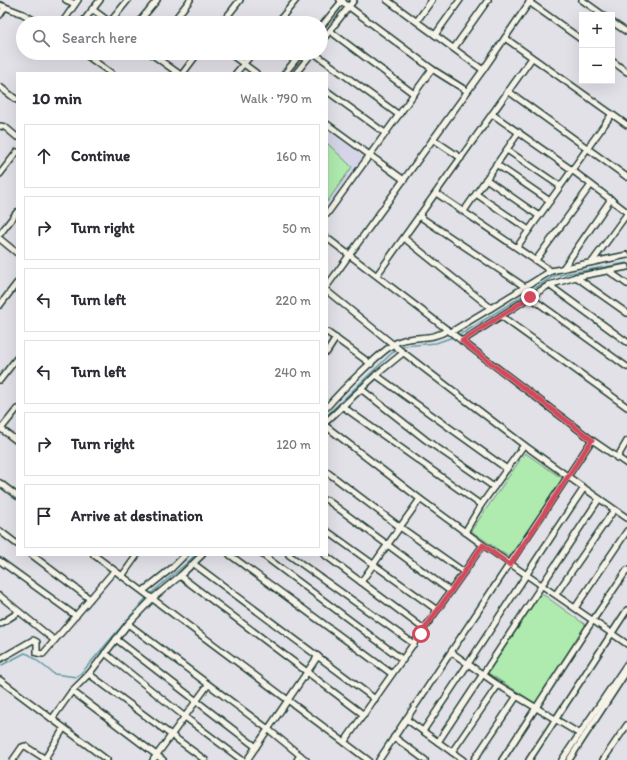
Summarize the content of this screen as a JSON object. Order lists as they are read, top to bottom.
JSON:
{
  "page": {
    "map_buttons": ["+", "−"],
    "search": "Search here",
    "heading": ["10 min", "Walk · 790 m"],
    "list": [
      ["Continue", "160 m"],
      ["Turn right", "50 m"],
      ["Turn left", "220 m"],
      ["Turn left", "240 m"],
      ["Turn right", "120 m"],
      "Arrive at destination"
    ]
  }
}
